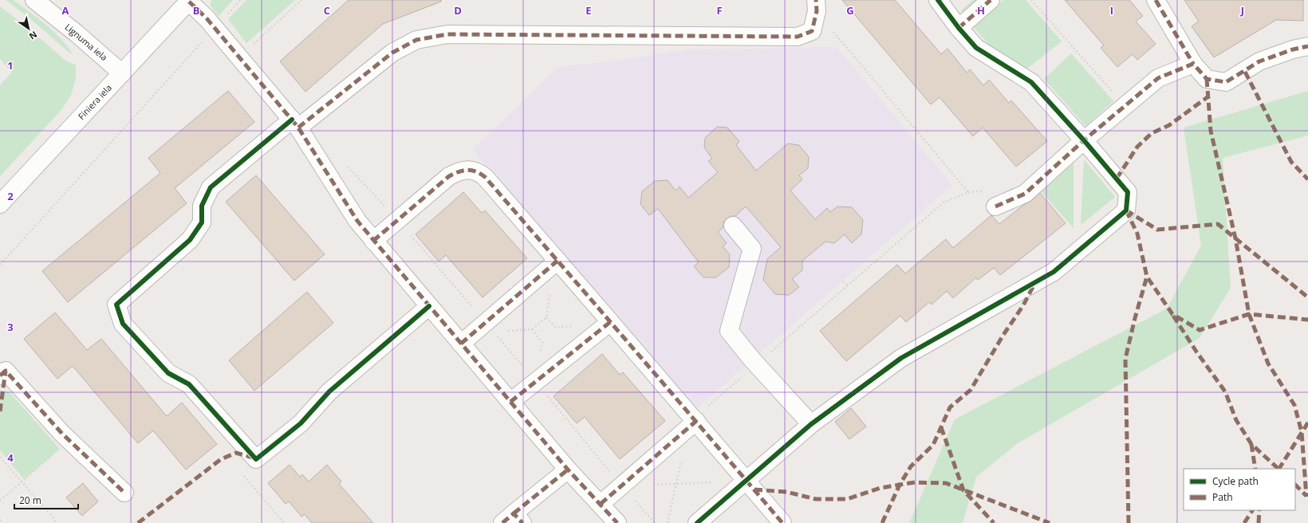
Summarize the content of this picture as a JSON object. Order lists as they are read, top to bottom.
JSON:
{
  "streets": {
    "street": ["Lignuma iela", "Finiera iela"]
  },
  "crossings": [
    ["Lignuma iela", "Finiera iela"]
  ],
  "legend": ["Cycle path", "Path"],
  "scale_bar": "20 m",
  "north": "bottom right",
  "grid": {
    "columns": [
      "A",
      "B",
      "C",
      "D",
      "E",
      "F",
      "G",
      "H",
      "I",
      "J"
    ],
    "rows": [
      "1",
      "2",
      "3",
      "4"
    ]
  }
}
